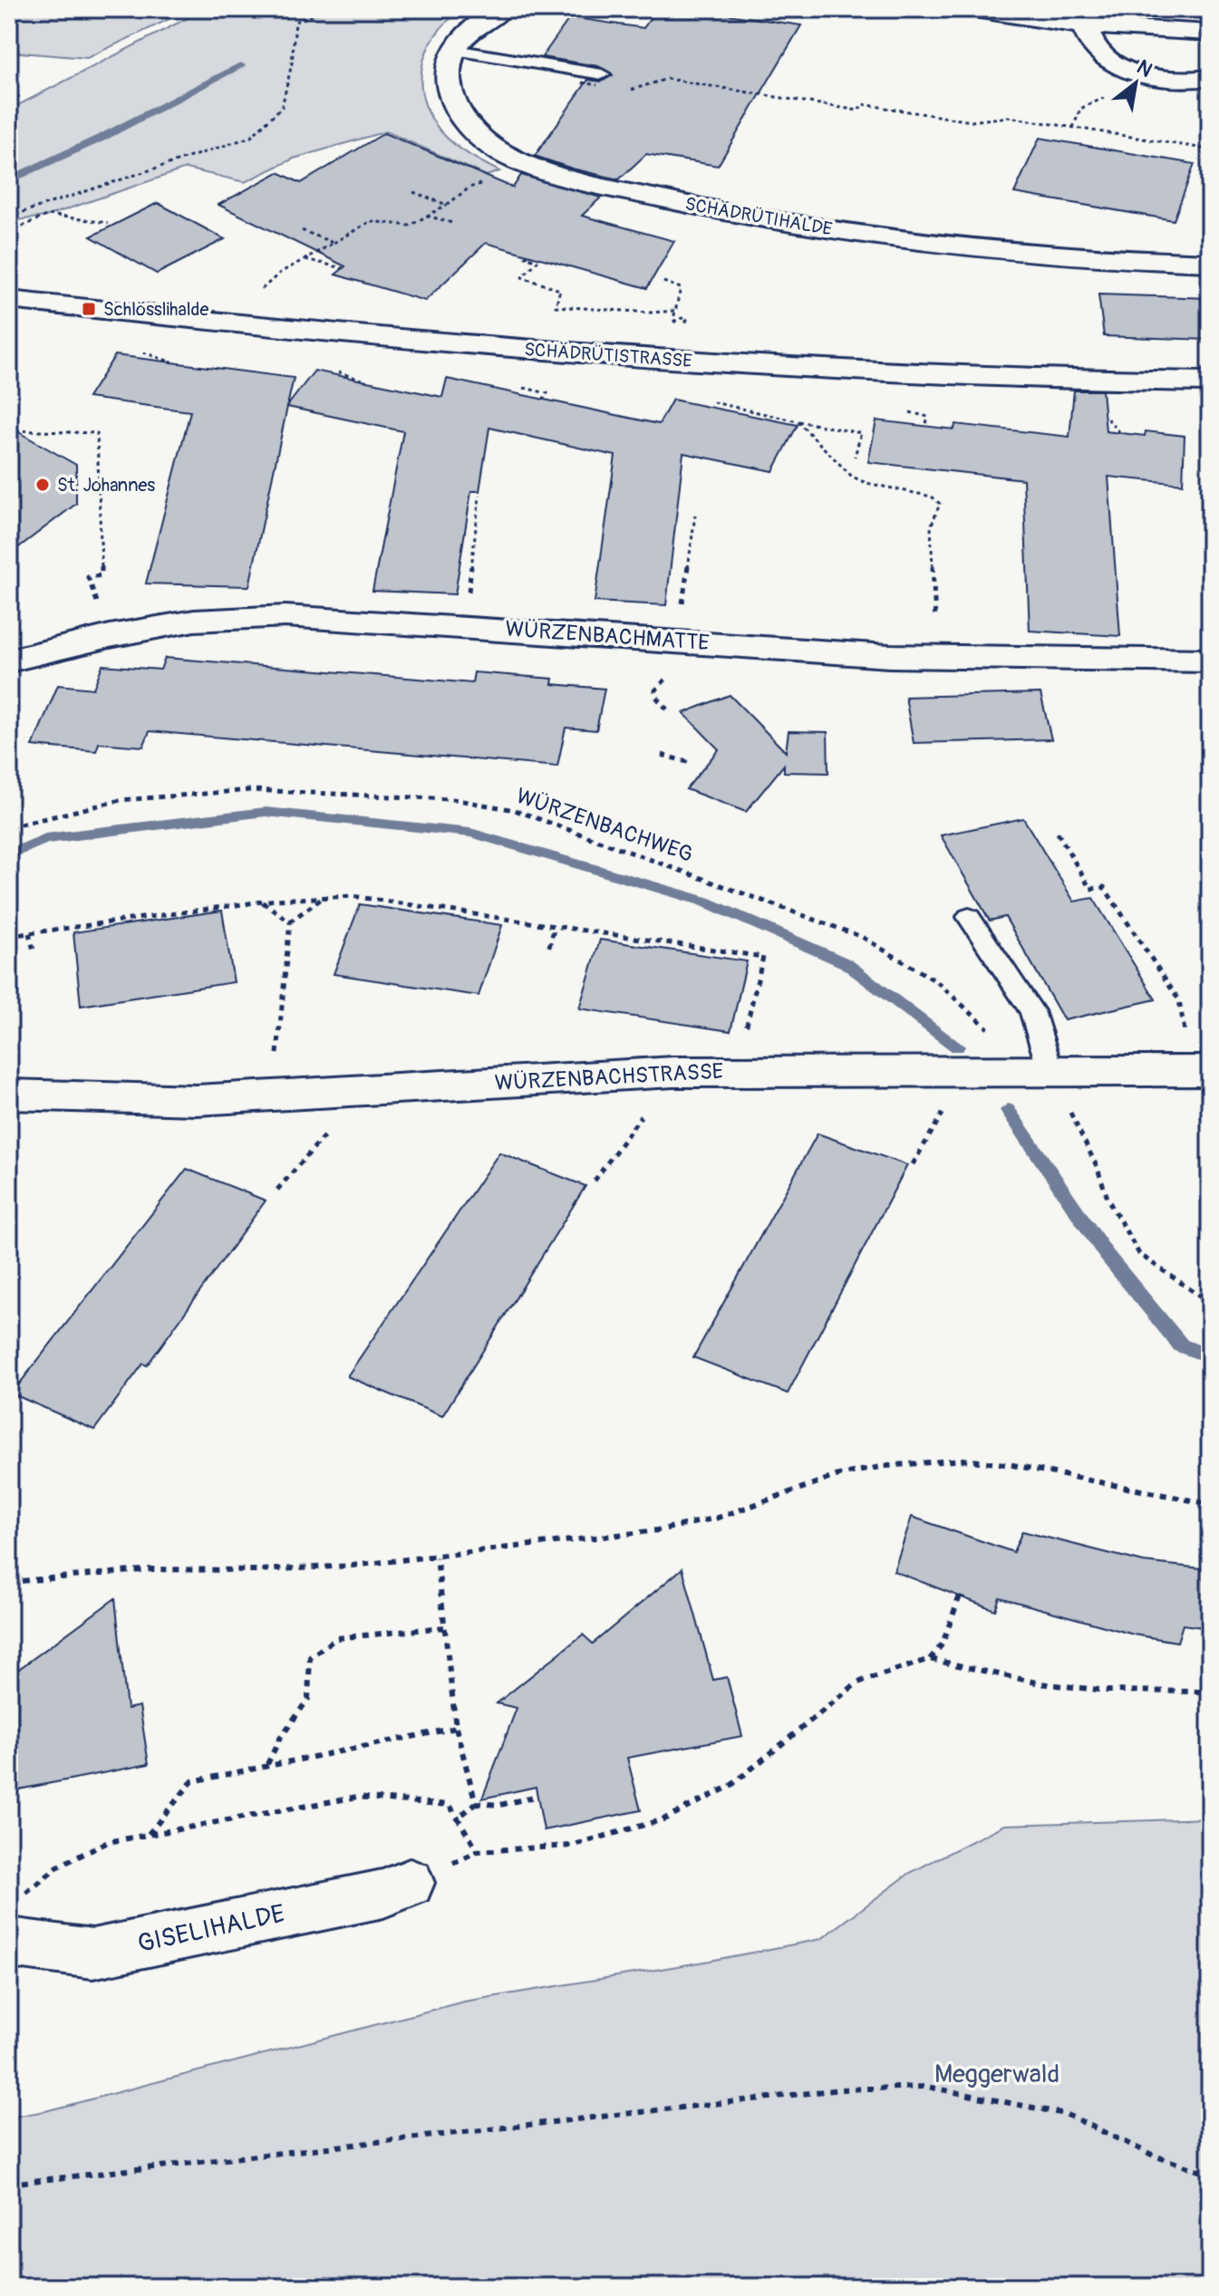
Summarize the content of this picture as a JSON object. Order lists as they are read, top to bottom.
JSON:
{
  "streets": {
    "street": [
      "SCHÄDRÜTIHALDE",
      "SCHÄDRÜTISTRASSE",
      "WÜRZENBACHMATTE",
      "WÜRZENBACHSTRASSE",
      "GISELIHALDE"
    ],
    "path": ["WÜRZENBACHWEG"]
  },
  "parks": ["Meggerwald"],
  "places": {
    "transit": ["Schlösslihalde"],
    "other": ["St. Johannes"]
  },
  "north": "top right"
}
